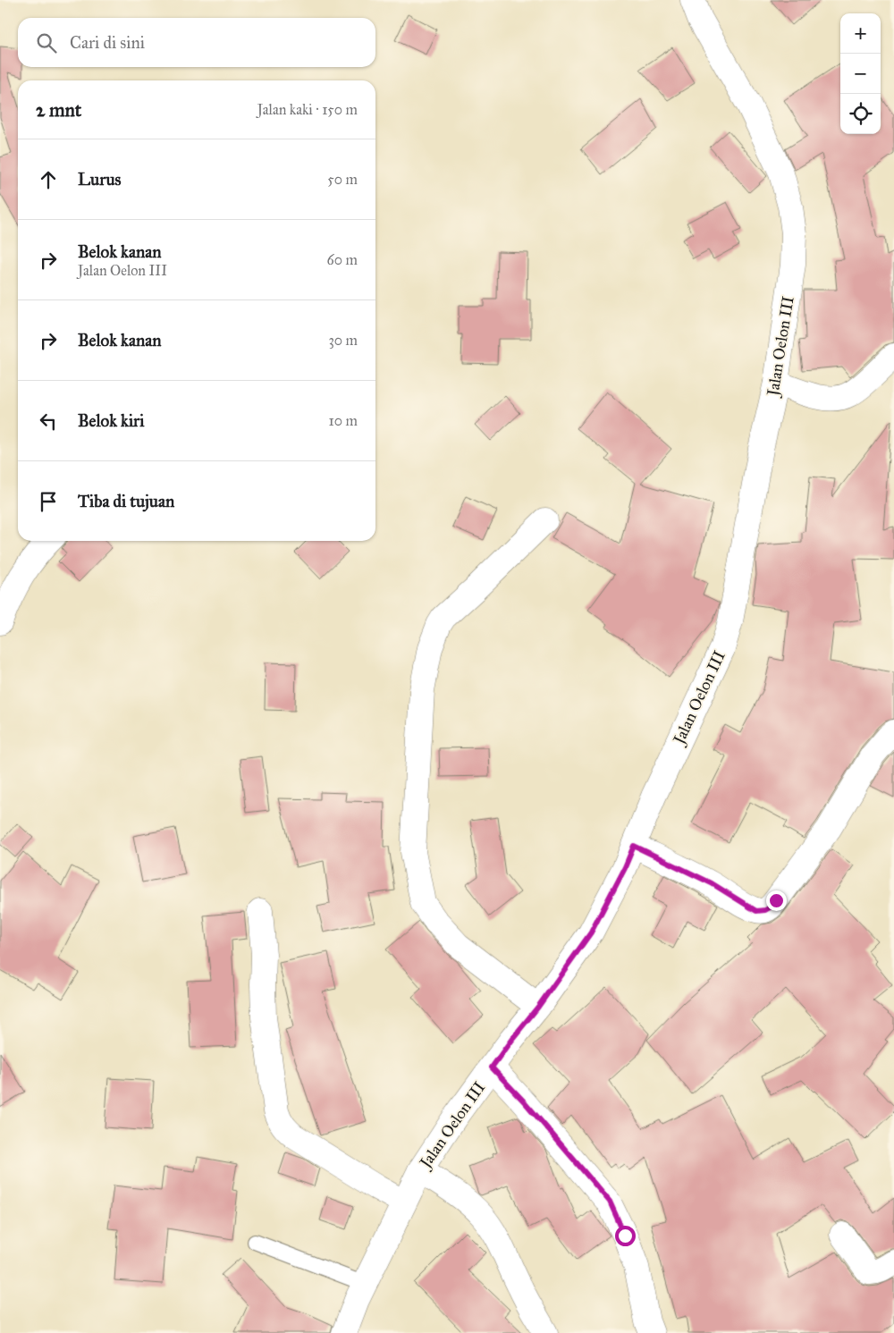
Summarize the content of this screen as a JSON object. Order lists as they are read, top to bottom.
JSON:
{
  "streets": {
    "street": ["Jalan Oelon III"]
  },
  "page": {
    "map_buttons": ["+", "−"],
    "search": "Cari di sini",
    "heading": ["2 mnt", "Jalan kaki · 150 m"],
    "list": [
      ["Lurus", "50 m"],
      ["Belok kanan", "Jalan Oelon III", "60 m"],
      ["Belok kanan", "30 m"],
      ["Belok kiri", "10 m"],
      "Tiba di tujuan"
    ]
  }
}
